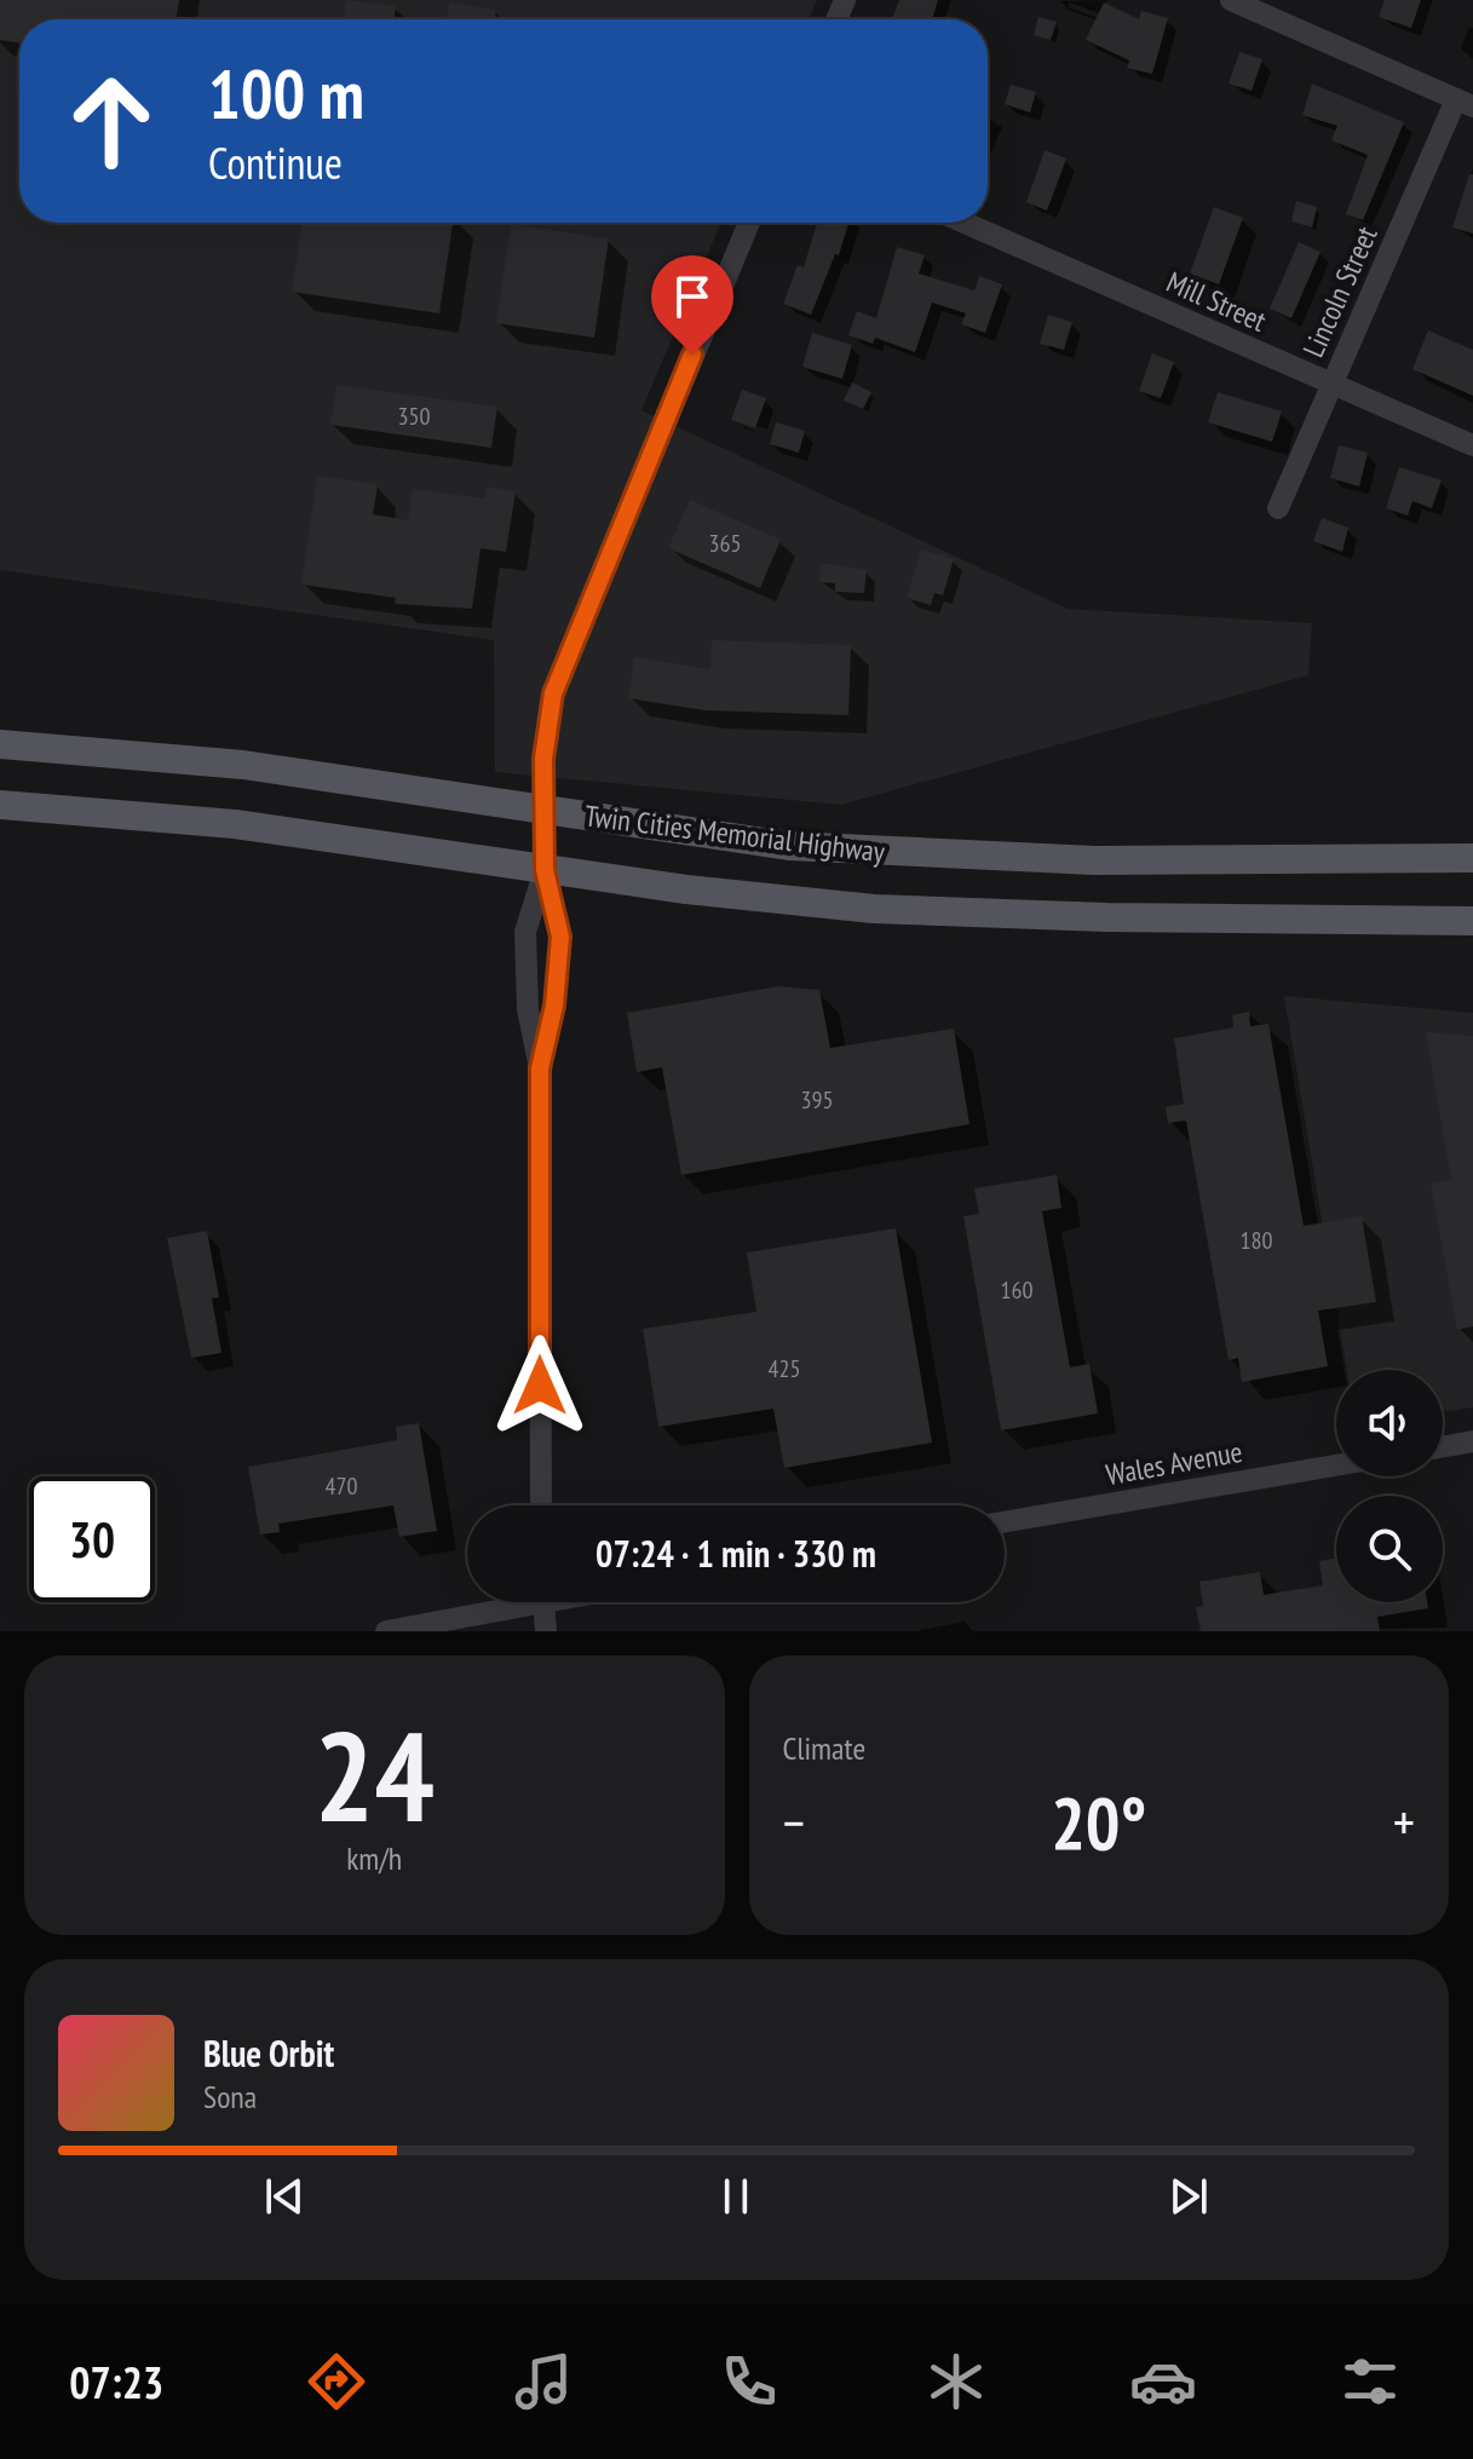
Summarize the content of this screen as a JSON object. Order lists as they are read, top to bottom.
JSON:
{
  "streets": {
    "main road": ["Twin Cities Memorial Highway"],
    "street": ["Lincoln Street", "Mill Street", "Wales Avenue"]
  },
  "crossings": [
    ["Lincoln Street", "Mill Street"]
  ],
  "house_numbers": [
    "350",
    "365",
    "395",
    "180",
    "160",
    "425",
    "470"
  ],
  "page": {
    "turn": ["100 m", "Continue"],
    "limit": "30",
    "trip": "07:24 · 1 min · 330 m",
    "tile": [
      ["24", "km/h"],
      "Climate"
    ],
    "heat": ["−", "20°", "+"],
    "song": ["Blue Orbit", "Sona"],
    "tabs": "07:23"
  }
}
